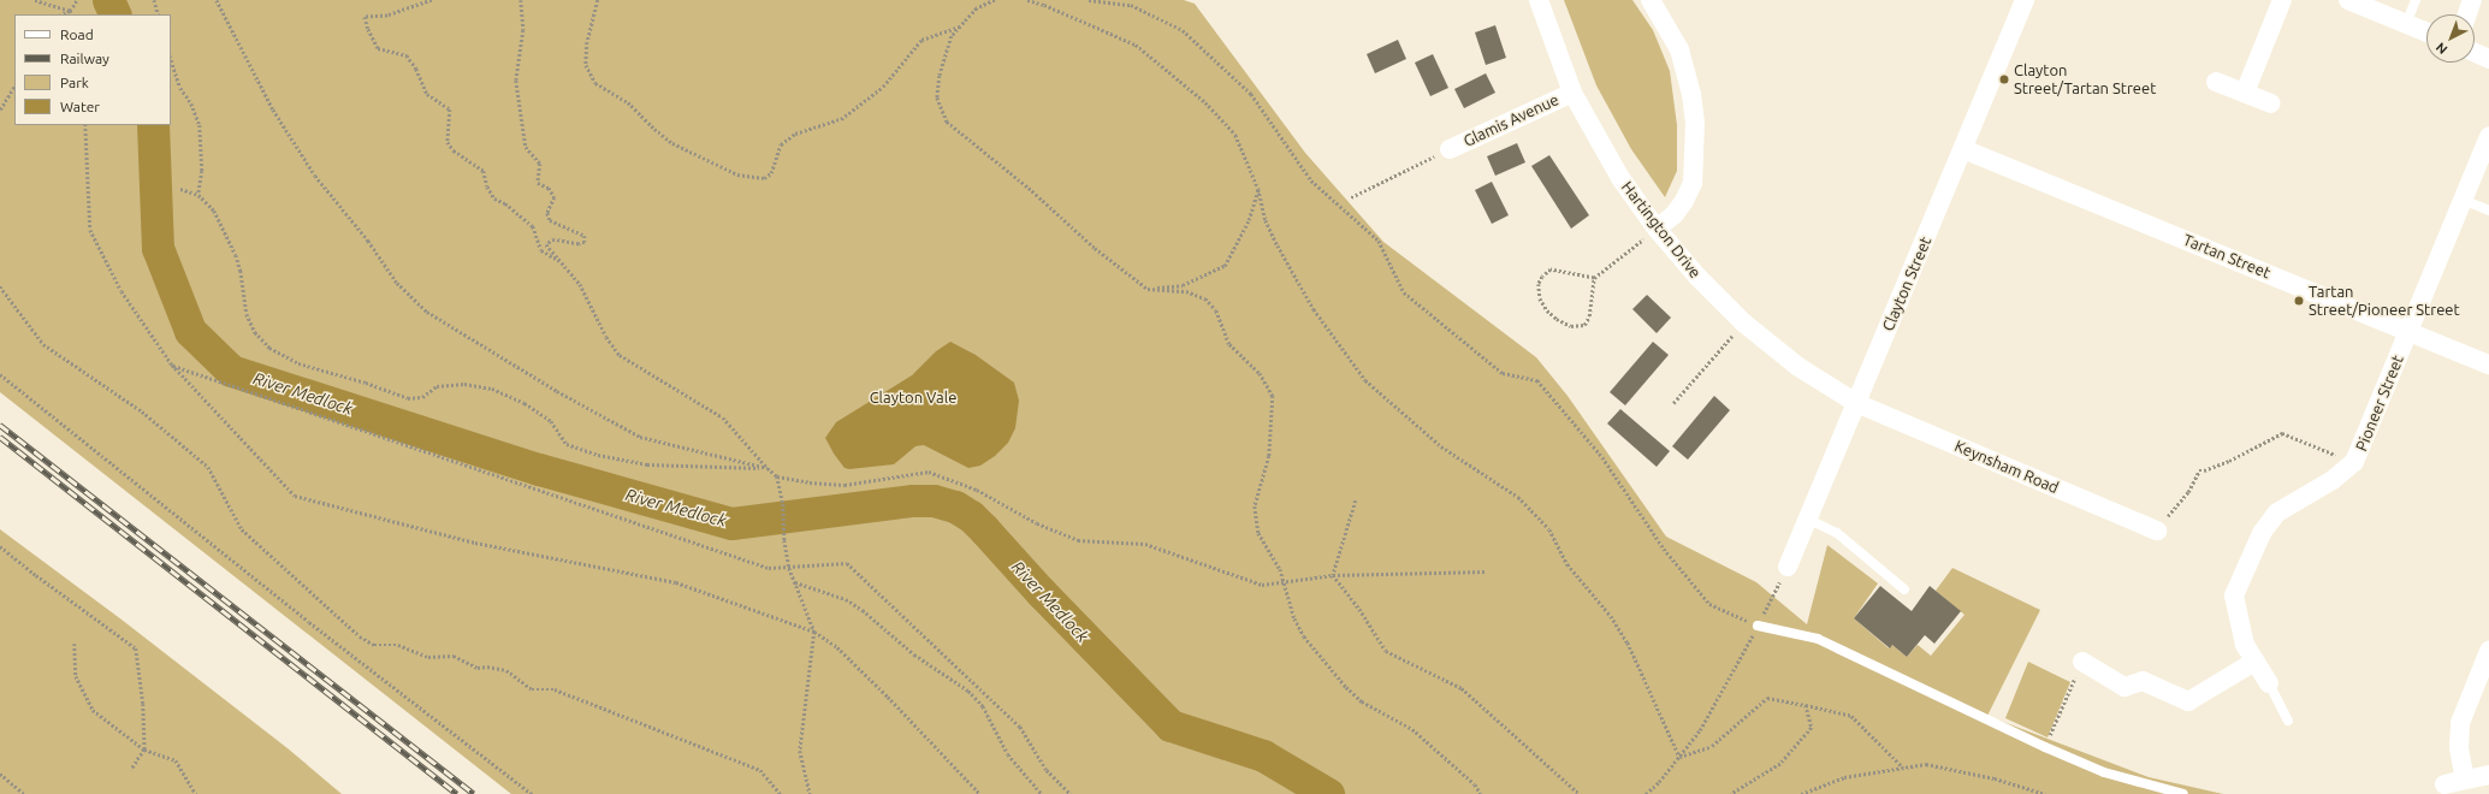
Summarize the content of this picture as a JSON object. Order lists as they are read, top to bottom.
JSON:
{
  "streets": {
    "street": [
      "Glamis Avenue",
      "Hartington Drive",
      "Tartan Street",
      "Clayton Street",
      "Pioneer Street",
      "Keynsham Road"
    ]
  },
  "crossings": [
    ["Glamis Avenue", "Hartington Drive"],
    ["Hartington Drive", "Clayton Street"],
    ["Hartington Drive", "Keynsham Road"],
    ["Tartan Street", "Clayton Street"],
    ["Tartan Street", "Pioneer Street"],
    ["Clayton Street", "Keynsham Road"]
  ],
  "water": ["River Medlock"],
  "parks": ["Clayton Vale"],
  "places": ["Clayton Street/Tartan Street", "Tartan Street/Pioneer Street"],
  "legend": [
    "Road",
    "Railway",
    "Park",
    "Water"
  ],
  "north": "bottom left"
}
